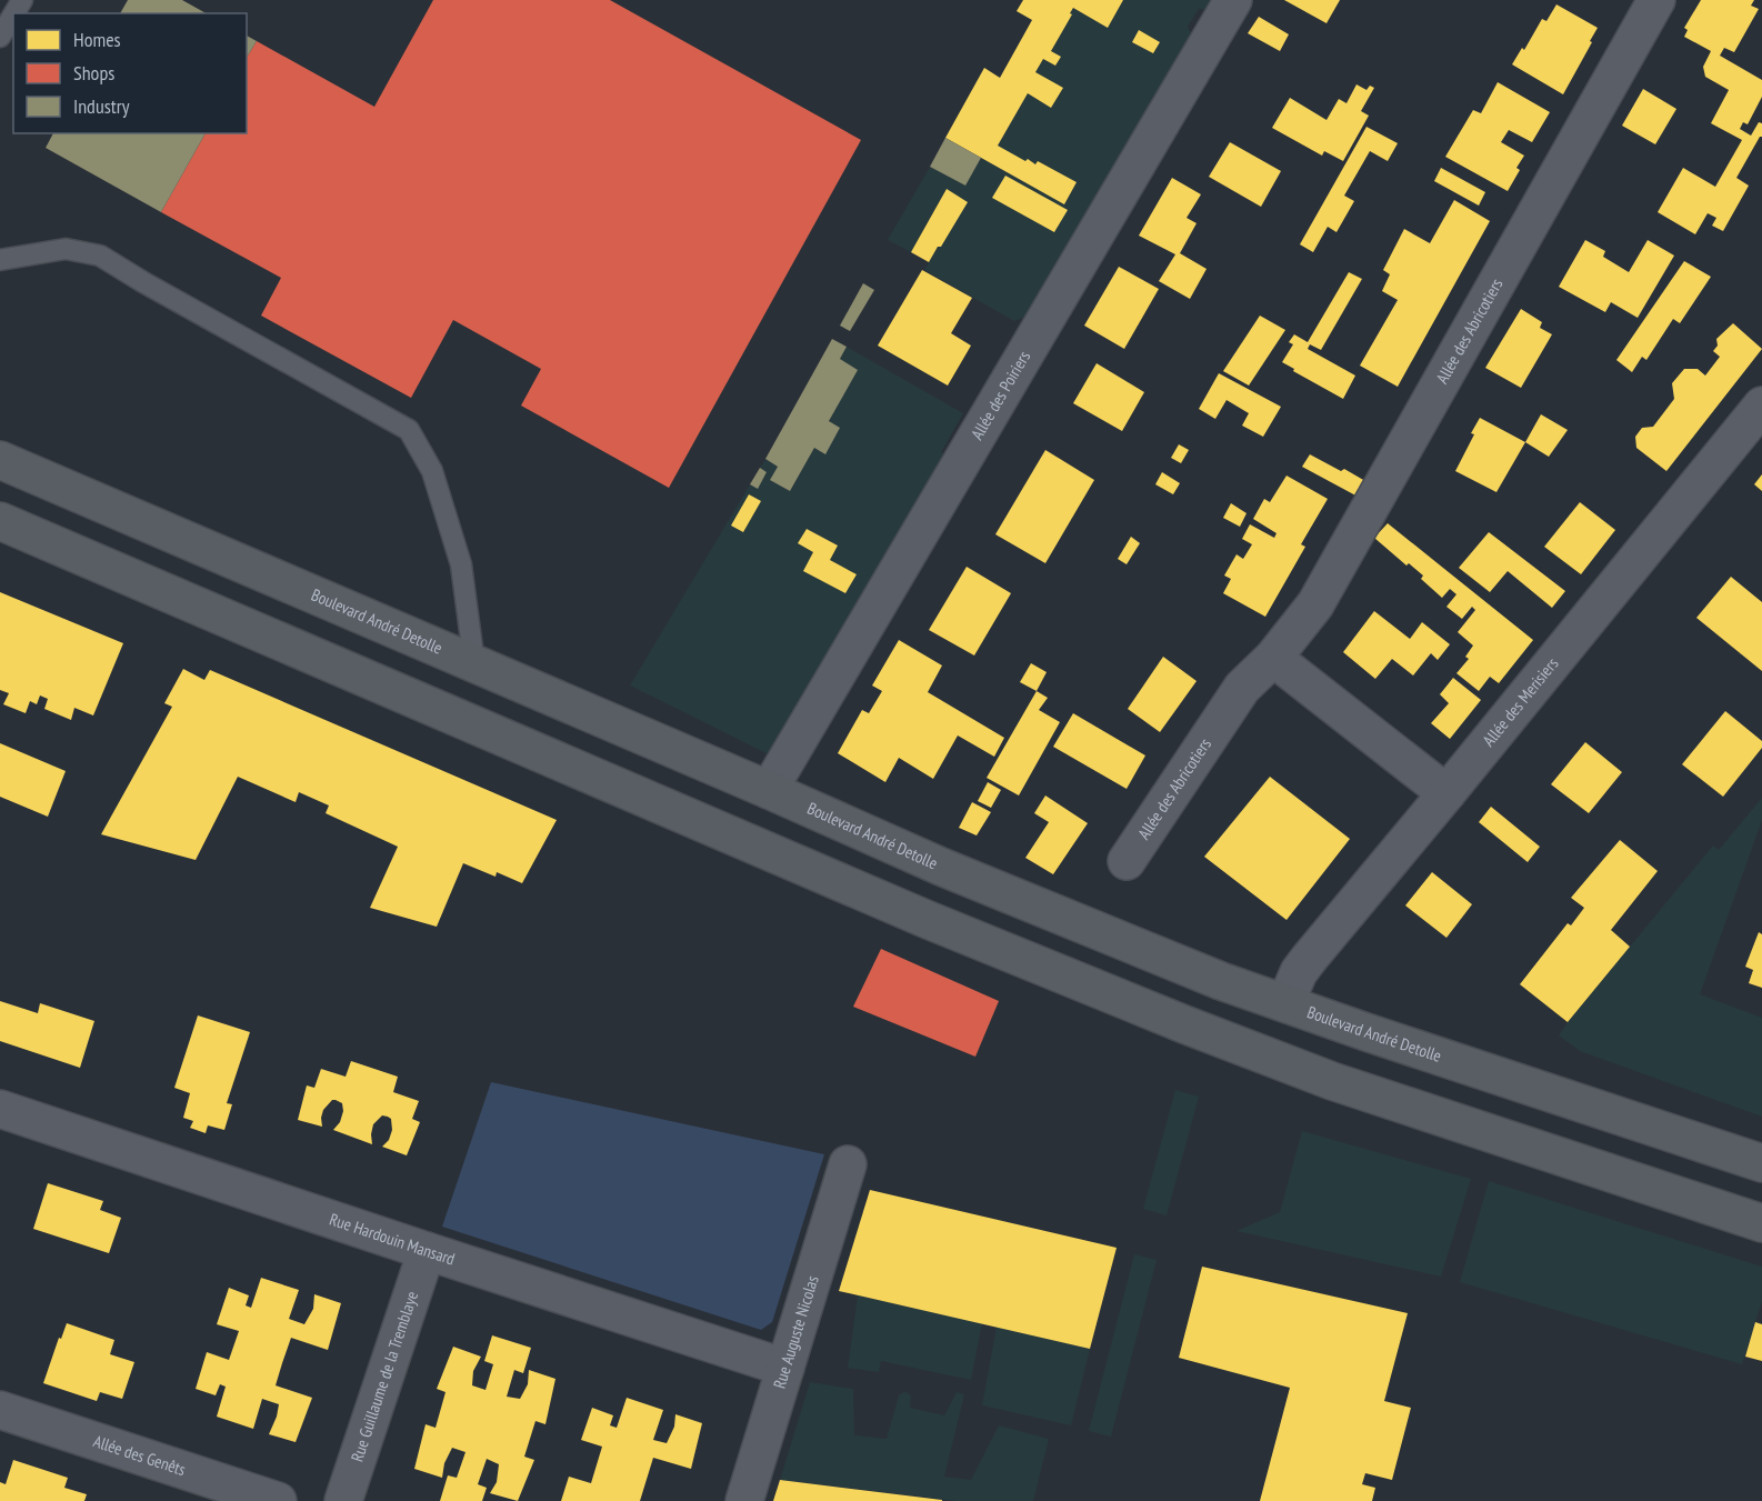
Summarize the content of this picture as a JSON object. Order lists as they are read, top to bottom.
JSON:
{
  "streets": {
    "main road": ["Boulevard André Detolle"],
    "street": [
      "Allée des Abricotiers",
      "Allée des Poiriers",
      "Allée des Merisiers",
      "Rue Hardouin Mansard",
      "Rue Auguste Nicolas",
      "Rue Guillaume de la Tremblaye",
      "Allée des Genêts"
    ]
  },
  "crossings": [
    ["Allée des Poiriers", "Boulevard André Detolle"],
    ["Boulevard André Detolle", "Allée des Merisiers"],
    ["Rue Hardouin Mansard", "Rue Auguste Nicolas"],
    ["Rue Hardouin Mansard", "Rue Guillaume de la Tremblaye"]
  ],
  "legend": ["Homes", "Shops", "Industry"]
}
